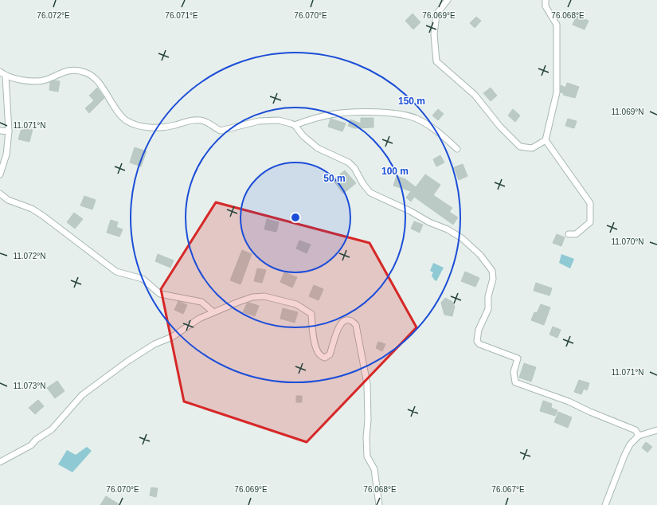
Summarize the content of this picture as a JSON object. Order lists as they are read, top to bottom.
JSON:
{
  "coordinates": [
    "76.072°E",
    "76.071°E",
    "76.070°E",
    "76.069°E",
    "76.068°E",
    "11.069°N",
    "11.071°N",
    "11.070°N",
    "11.072°N",
    "11.073°N",
    "76.067°E"
  ],
  "rings": ["150 m", "100 m", "50 m"]
}
